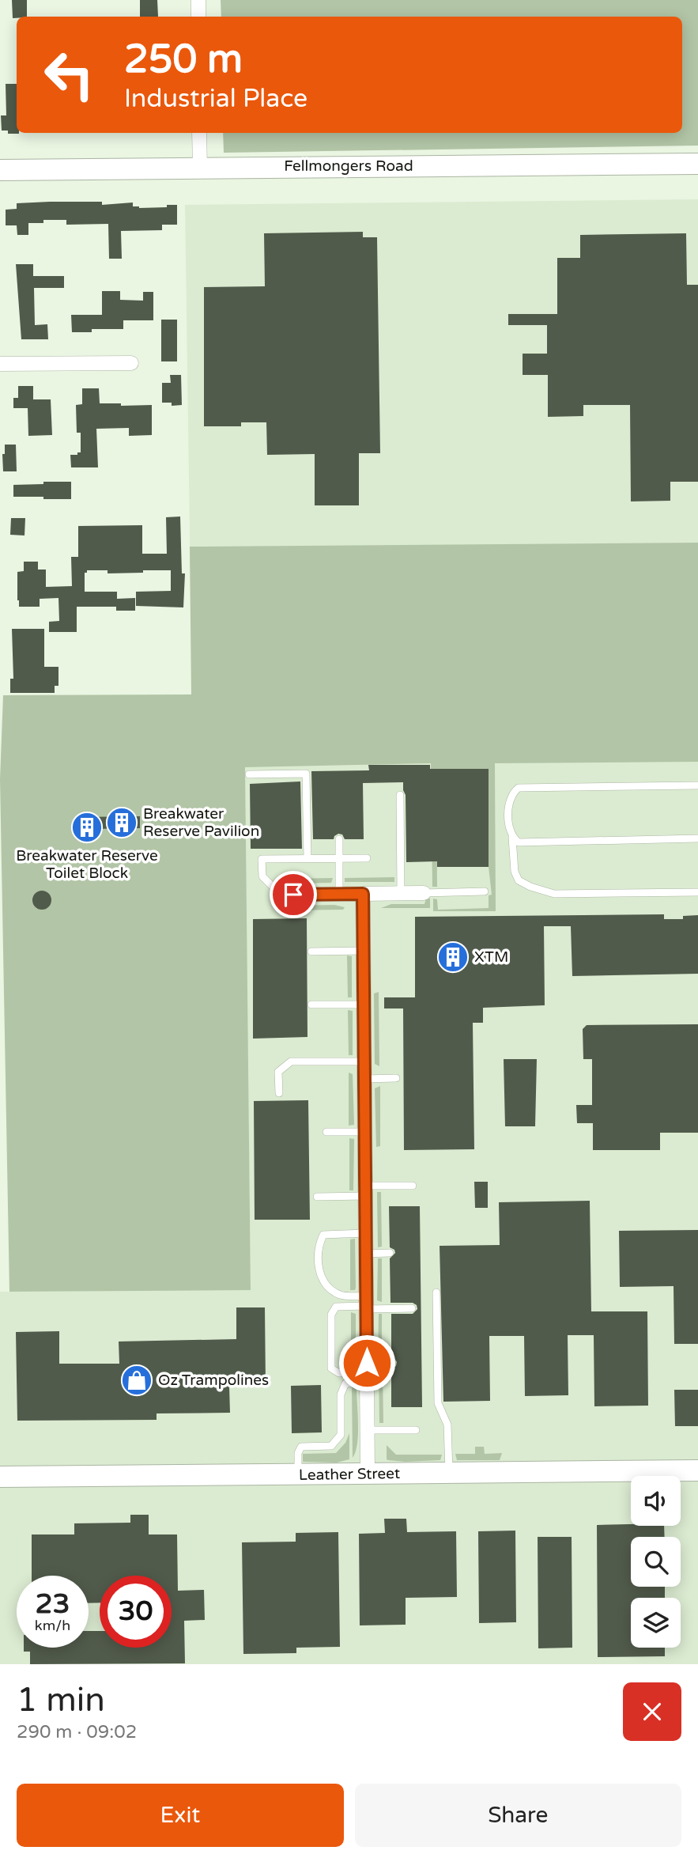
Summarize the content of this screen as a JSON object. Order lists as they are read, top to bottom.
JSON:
{
  "streets": {
    "street": ["Fellmongers Road", "Leather Street"]
  },
  "places": {
    "building": ["Breakwater Reserve Pavilion", "Breakwater Reserve Toilet Block", "XTM"],
    "shop": ["Oz Trampolines"]
  },
  "page": {
    "turn": ["250 m", "Industrial Place"],
    "speed": "23 km/h",
    "limit": "30",
    "heading": ["1 min", "290 m · 09:02"],
    "buttons": ["Exit", "Share"]
  }
}
